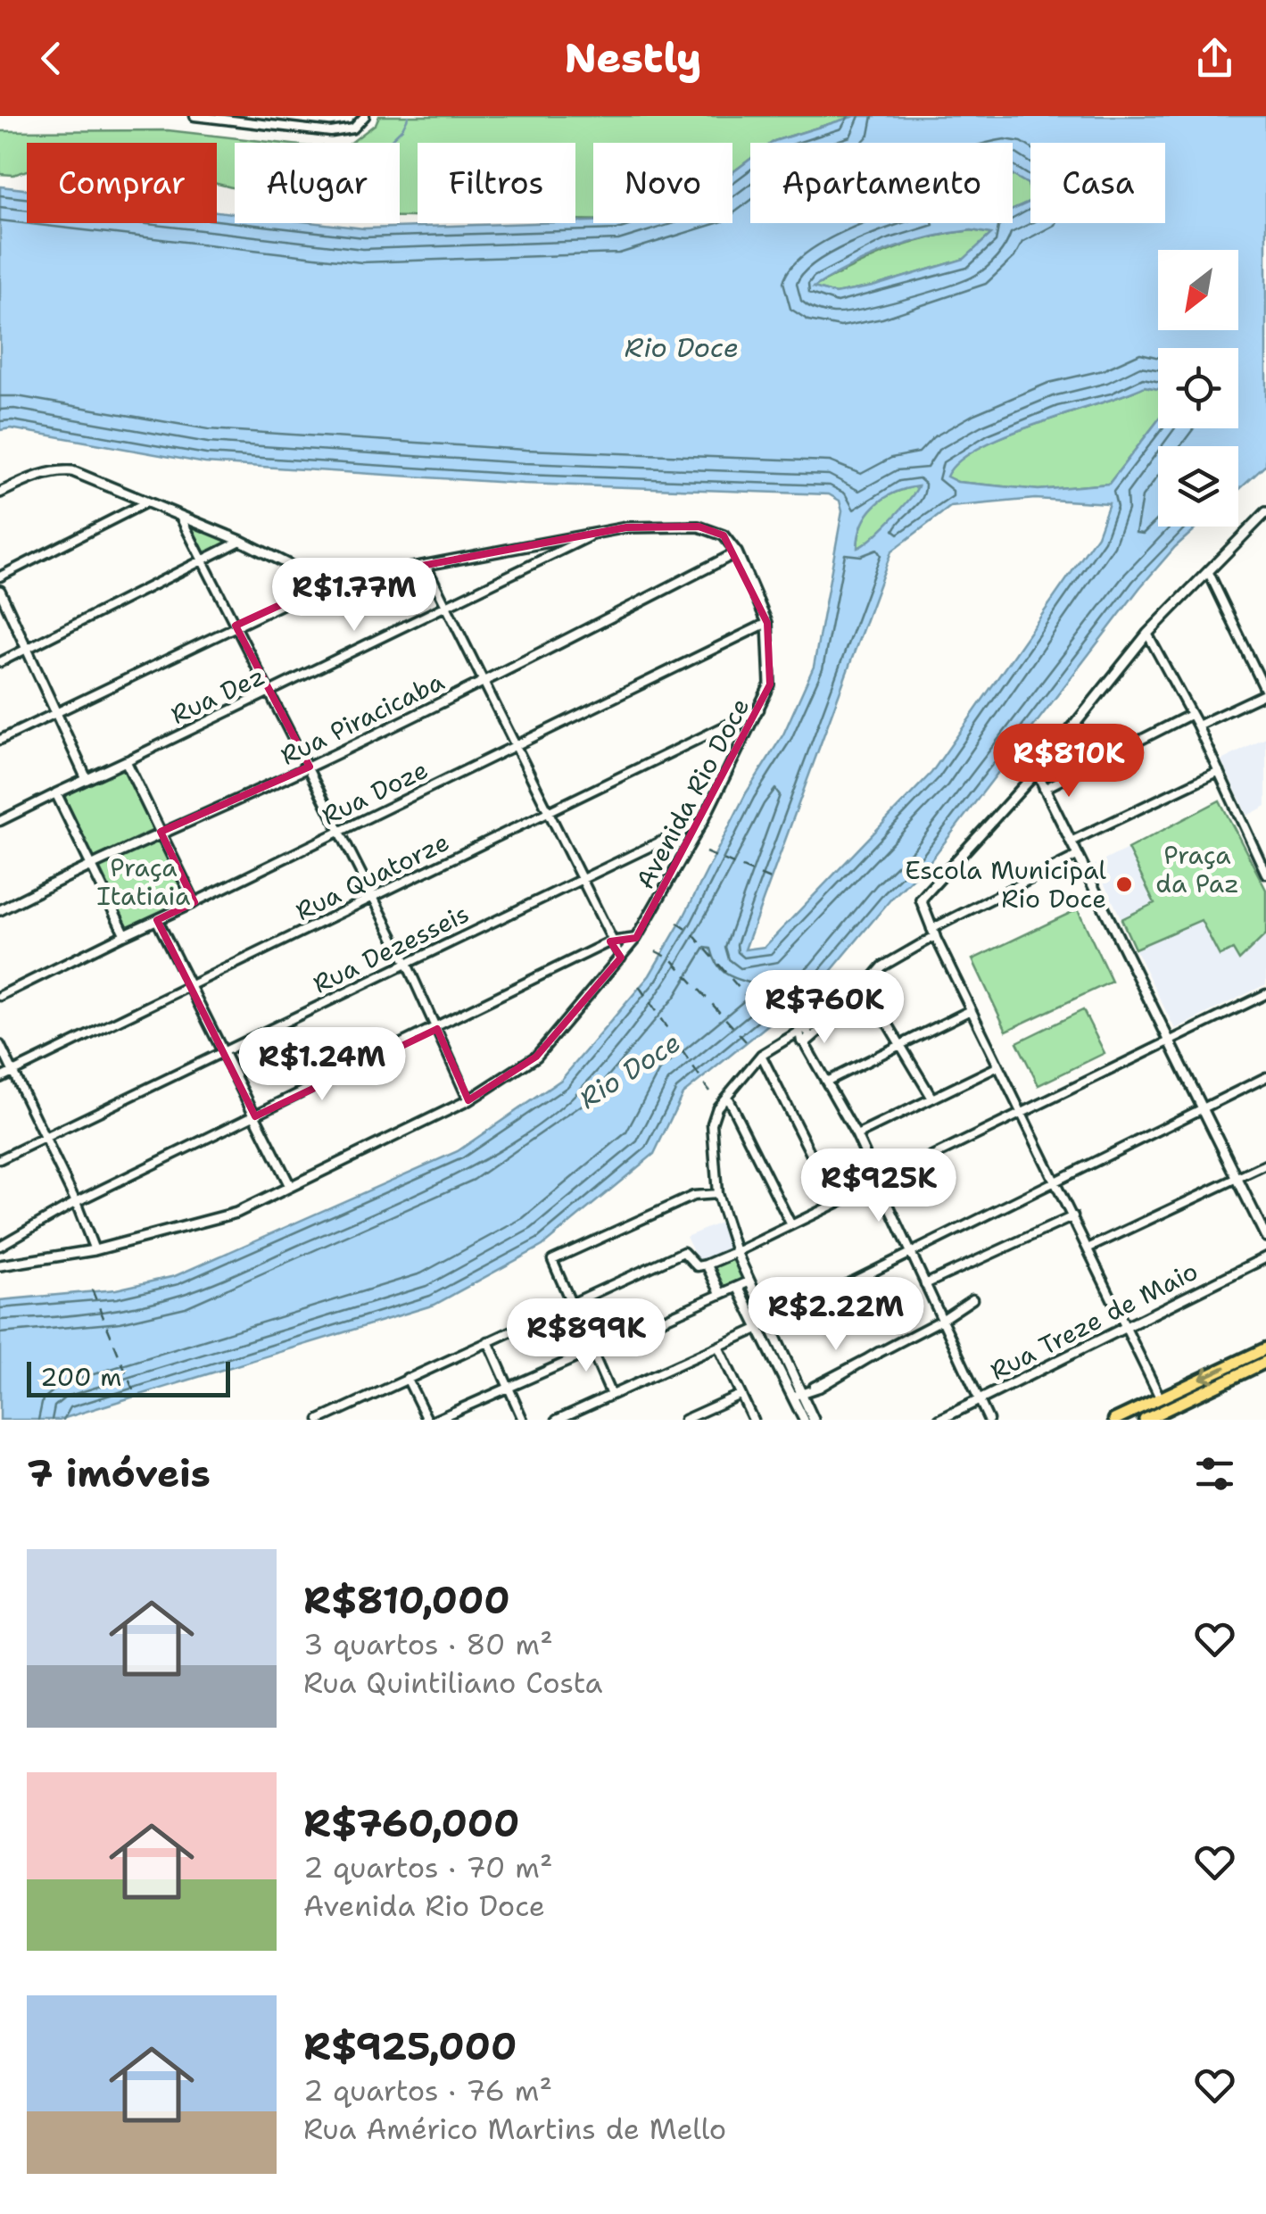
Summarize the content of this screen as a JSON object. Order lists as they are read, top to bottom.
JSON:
{
  "streets": {
    "street": [
      "Rua Dez",
      "Rua Piracicaba",
      "Rua Doze",
      "Avenida Rio Doce",
      "Rua Quatorze",
      "Rua Dezesseis",
      "Rua Treze de Maio"
    ]
  },
  "crossings": [
    ["Rua Piracicaba", "Avenida Rio Doce"],
    ["Rua Doze", "Avenida Rio Doce"],
    ["Avenida Rio Doce", "Rua Quatorze"],
    ["Avenida Rio Doce", "Rua Dezesseis"]
  ],
  "water": ["Rio Doce"],
  "parks": ["Praça da Paz", "Praça Itatiaia"],
  "places": ["Escola Municipal Rio Doce"],
  "scale_bar": "200 m",
  "north": "bottom left",
  "page": {
    "header": "Nestly",
    "chip": [
      "Comprar",
      "Alugar",
      "Filtros",
      "Novo",
      "Apartamento",
      "Casa"
    ],
    "price": [
      "R$1.77M",
      "R$810K",
      "R$760K",
      "R$1.24M",
      "R$925K",
      "R$2.22M",
      "R$899K"
    ],
    "scale": "200 m",
    "heading": "7 imóveis",
    "list": [
      {
        "name": "R$810,000",
        "note": "3 quartos · 80 m² · Rua Quintiliano Costa"
      },
      {
        "name": "R$760,000",
        "note": "2 quartos · 70 m² · Avenida Rio Doce"
      },
      {
        "name": "R$925,000",
        "note": "2 quartos · 76 m² · Rua Américo Martins de Mello"
      }
    ]
  }
}
